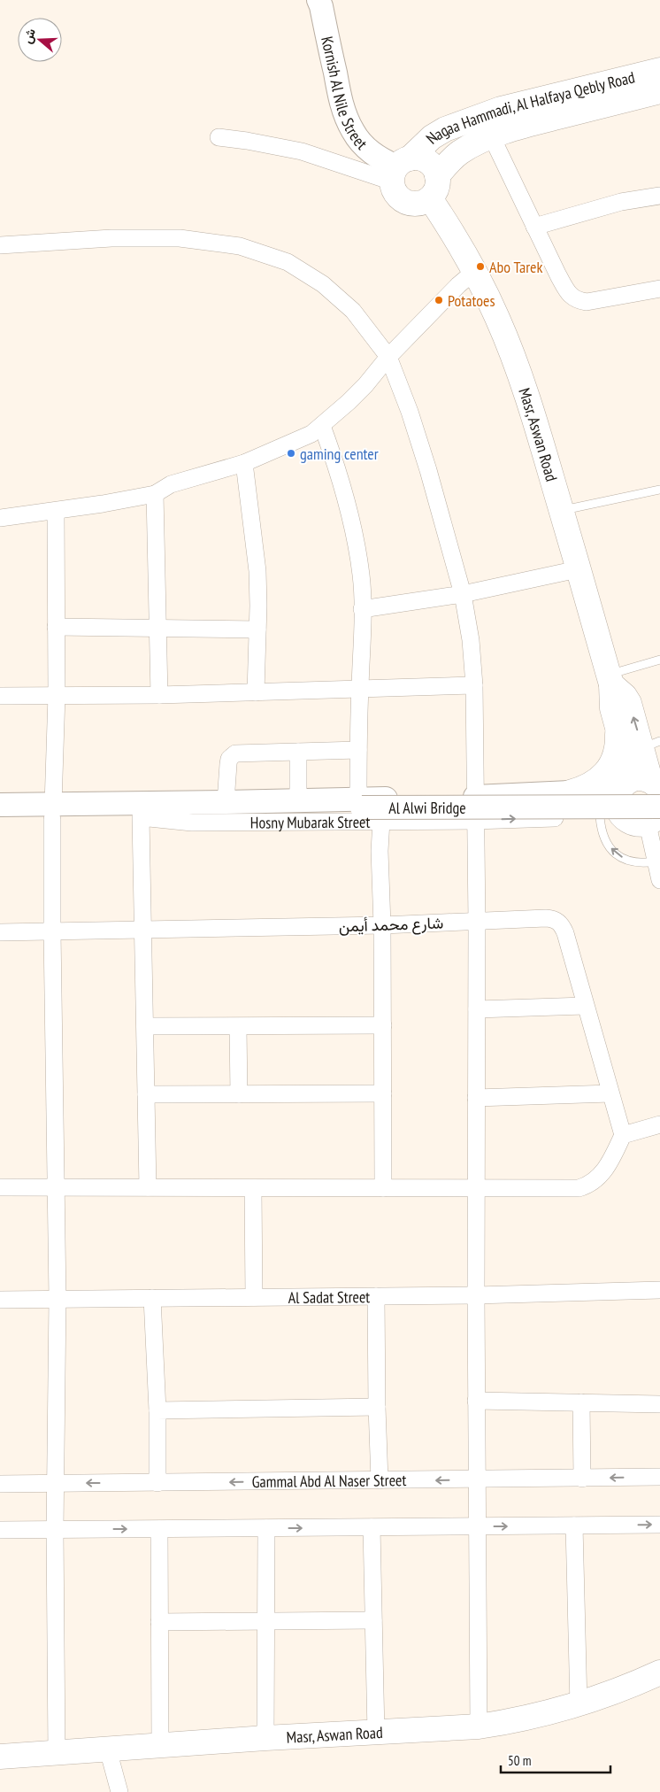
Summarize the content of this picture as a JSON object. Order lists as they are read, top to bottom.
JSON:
{
  "streets": {
    "main road": [
      "Kornish Al Nile Street",
      "Nagaa Hammadi, Al Halfaya Qebly Road",
      "Masr, Aswan Road",
      "Al Alwi Bridge",
      "Hosny Mubarak Street"
    ],
    "street": ["شارع محمد أيمن", "Al Sadat Street", "Gammal Abd Al Naser Street"]
  },
  "crossings": [
    ["Kornish Al Nile Street", "Nagaa Hammadi, Al Halfaya Qebly Road"],
    ["Kornish Al Nile Street", "Masr, Aswan Road"],
    ["Nagaa Hammadi, Al Halfaya Qebly Road", "Masr, Aswan Road"],
    ["Masr, Aswan Road", "Hosny Mubarak Street"],
    ["Al Alwi Bridge", "Hosny Mubarak Street"]
  ],
  "places": ["Abo Tarek", "Potatoes", "gaming center"],
  "scale_bar": "50 m",
  "north": "left"
}
